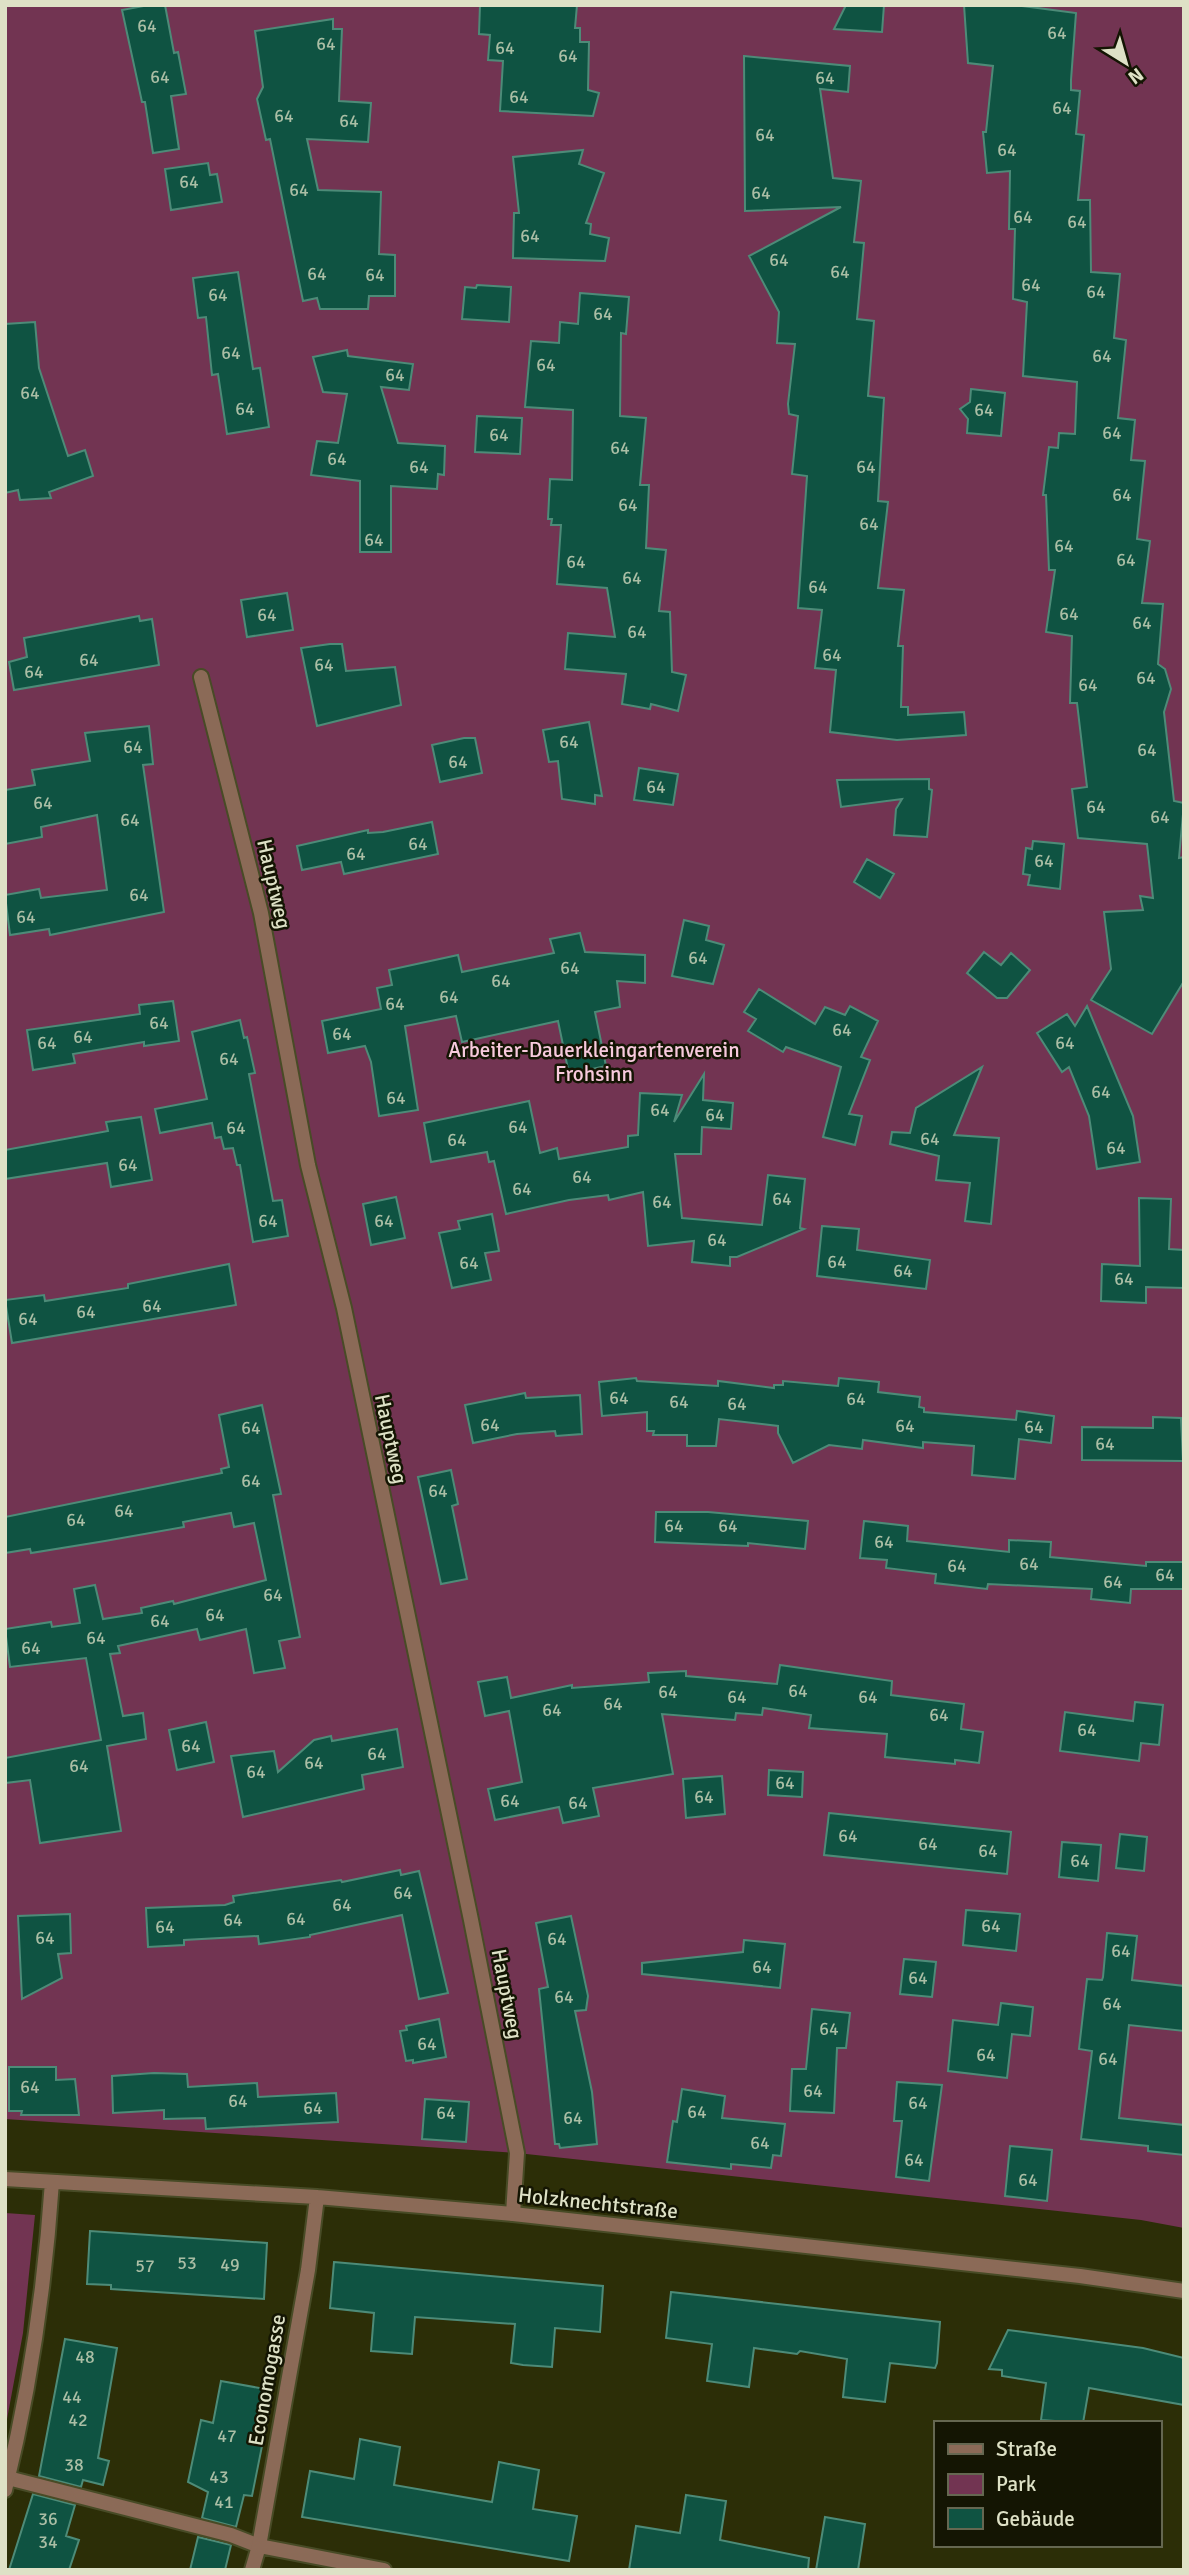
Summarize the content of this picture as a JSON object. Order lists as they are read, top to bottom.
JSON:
{
  "streets": {
    "street": ["Hauptweg", "Holzknechtstraße", "Economogasse"]
  },
  "crossings": [
    ["Hauptweg", "Holzknechtstraße"],
    ["Holzknechtstraße", "Economogasse"]
  ],
  "parks": ["Arbeiter-Dauerkleingartenverein Frohsinn"],
  "house_numbers": [
    "64",
    "64",
    "64",
    "64",
    "64",
    "64",
    "64",
    "64",
    "64",
    "64",
    "64",
    "64",
    "64",
    "64",
    "64",
    "64",
    "64",
    "64",
    "64",
    "64",
    "64",
    "64",
    "64",
    "64",
    "64",
    "64",
    "64",
    "64",
    "64",
    "64",
    "64",
    "64",
    "64",
    "64",
    "64",
    "64",
    "64",
    "64",
    "64",
    "64",
    "64",
    "64",
    "64",
    "64",
    "64",
    "64",
    "64",
    "64",
    "64",
    "64",
    "64",
    "64",
    "64",
    "64",
    "64",
    "64",
    "64",
    "64",
    "64",
    "64",
    "64",
    "64",
    "64",
    "64",
    "64",
    "64",
    "64",
    "64",
    "64",
    "64",
    "64",
    "64",
    "64",
    "64",
    "64",
    "64",
    "64",
    "64",
    "64",
    "64",
    "64",
    "64",
    "64",
    "64",
    "64",
    "64",
    "64",
    "64",
    "64",
    "64",
    "64",
    "64",
    "64",
    "64",
    "64",
    "64",
    "64",
    "64",
    "64",
    "64",
    "64",
    "64",
    "64",
    "64",
    "64",
    "64",
    "64",
    "64",
    "64",
    "64",
    "64",
    "64",
    "64",
    "64",
    "64",
    "64",
    "64",
    "64",
    "64",
    "64",
    "64",
    "64",
    "64",
    "64",
    "64",
    "64",
    "64",
    "64",
    "64",
    "64",
    "64",
    "64",
    "64",
    "64",
    "64",
    "64",
    "64",
    "64",
    "64",
    "64",
    "64",
    "64",
    "64",
    "64",
    "64",
    "64",
    "64",
    "64",
    "64",
    "64",
    "64",
    "64",
    "64",
    "64",
    "64",
    "64",
    "64",
    "64",
    "64",
    "64",
    "64",
    "64",
    "64",
    "64",
    "64",
    "64",
    "64",
    "64",
    "64",
    "64",
    "64",
    "64",
    "64",
    "64",
    "64",
    "64",
    "64",
    "64",
    "64",
    "64",
    "64",
    "64",
    "64",
    "53",
    "49",
    "57",
    "48",
    "44",
    "42",
    "47",
    "38",
    "43",
    "41",
    "36",
    "34"
  ],
  "legend": ["Straße", "Park", "Gebäude"],
  "north": "bottom right"
}
